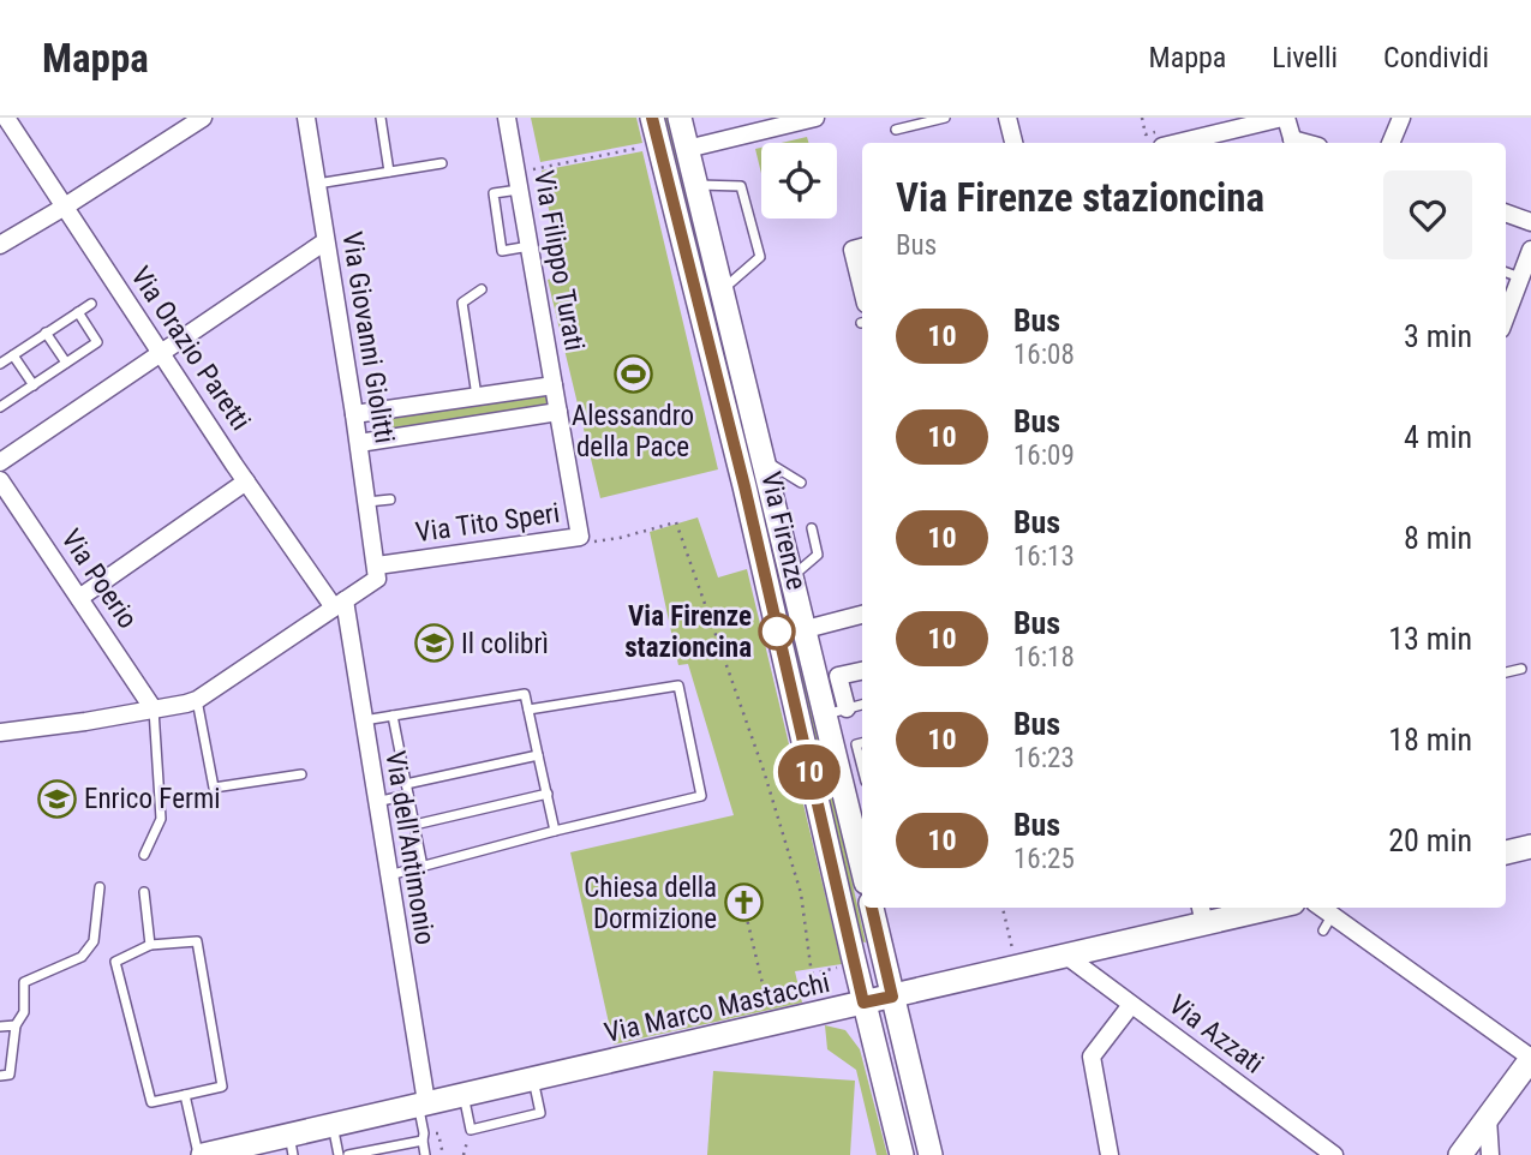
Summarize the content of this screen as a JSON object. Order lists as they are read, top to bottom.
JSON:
{
  "streets": {
    "main road": ["Via Firenze", "Via Marco Mastacchi"],
    "street": [
      "Via Filippo Turati",
      "Via Giovanni Giolitti",
      "Via Orazio Paretti",
      "Via Tito Speri",
      "Via Poerio",
      "Via dell'Antimonio",
      "Via Azzati"
    ]
  },
  "crossings": [
    ["Via Filippo Turati", "Via Tito Speri"],
    ["Via Giovanni Giolitti", "Via Tito Speri"],
    ["Via Orazio Paretti", "Via dell'Antimonio"],
    ["Via Firenze", "Via Marco Mastacchi"],
    ["Via dell'Antimonio", "Via Marco Mastacchi"],
    ["Via Marco Mastacchi", "Via Azzati"]
  ],
  "places": {
    "sports": ["Alessandro della Pace"],
    "other": ["Via Firenze stazioncina"],
    "school or university": ["Il colibrì", "Enrico Fermi"],
    "church": ["Chiesa della Dormizione"]
  },
  "lines": ["bus line 10"],
  "page": {
    "header": "Mappa",
    "nav": ["Mappa", "Livelli", "Condividi"],
    "on_map": "10",
    "heading": ["Via Firenze stazioncina", "Bus"],
    "list": [
      {
        "mark": "10",
        "name": "Bus",
        "note": "16:08",
        "value": "3 min"
      },
      {
        "mark": "10",
        "name": "Bus",
        "note": "16:09",
        "value": "4 min"
      },
      {
        "mark": "10",
        "name": "Bus",
        "note": "16:13",
        "value": "8 min"
      },
      {
        "mark": "10",
        "name": "Bus",
        "note": "16:18",
        "value": "13 min"
      },
      {
        "mark": "10",
        "name": "Bus",
        "note": "16:23",
        "value": "18 min"
      },
      {
        "mark": "10",
        "name": "Bus",
        "note": "16:25",
        "value": "20 min"
      }
    ]
  }
}
